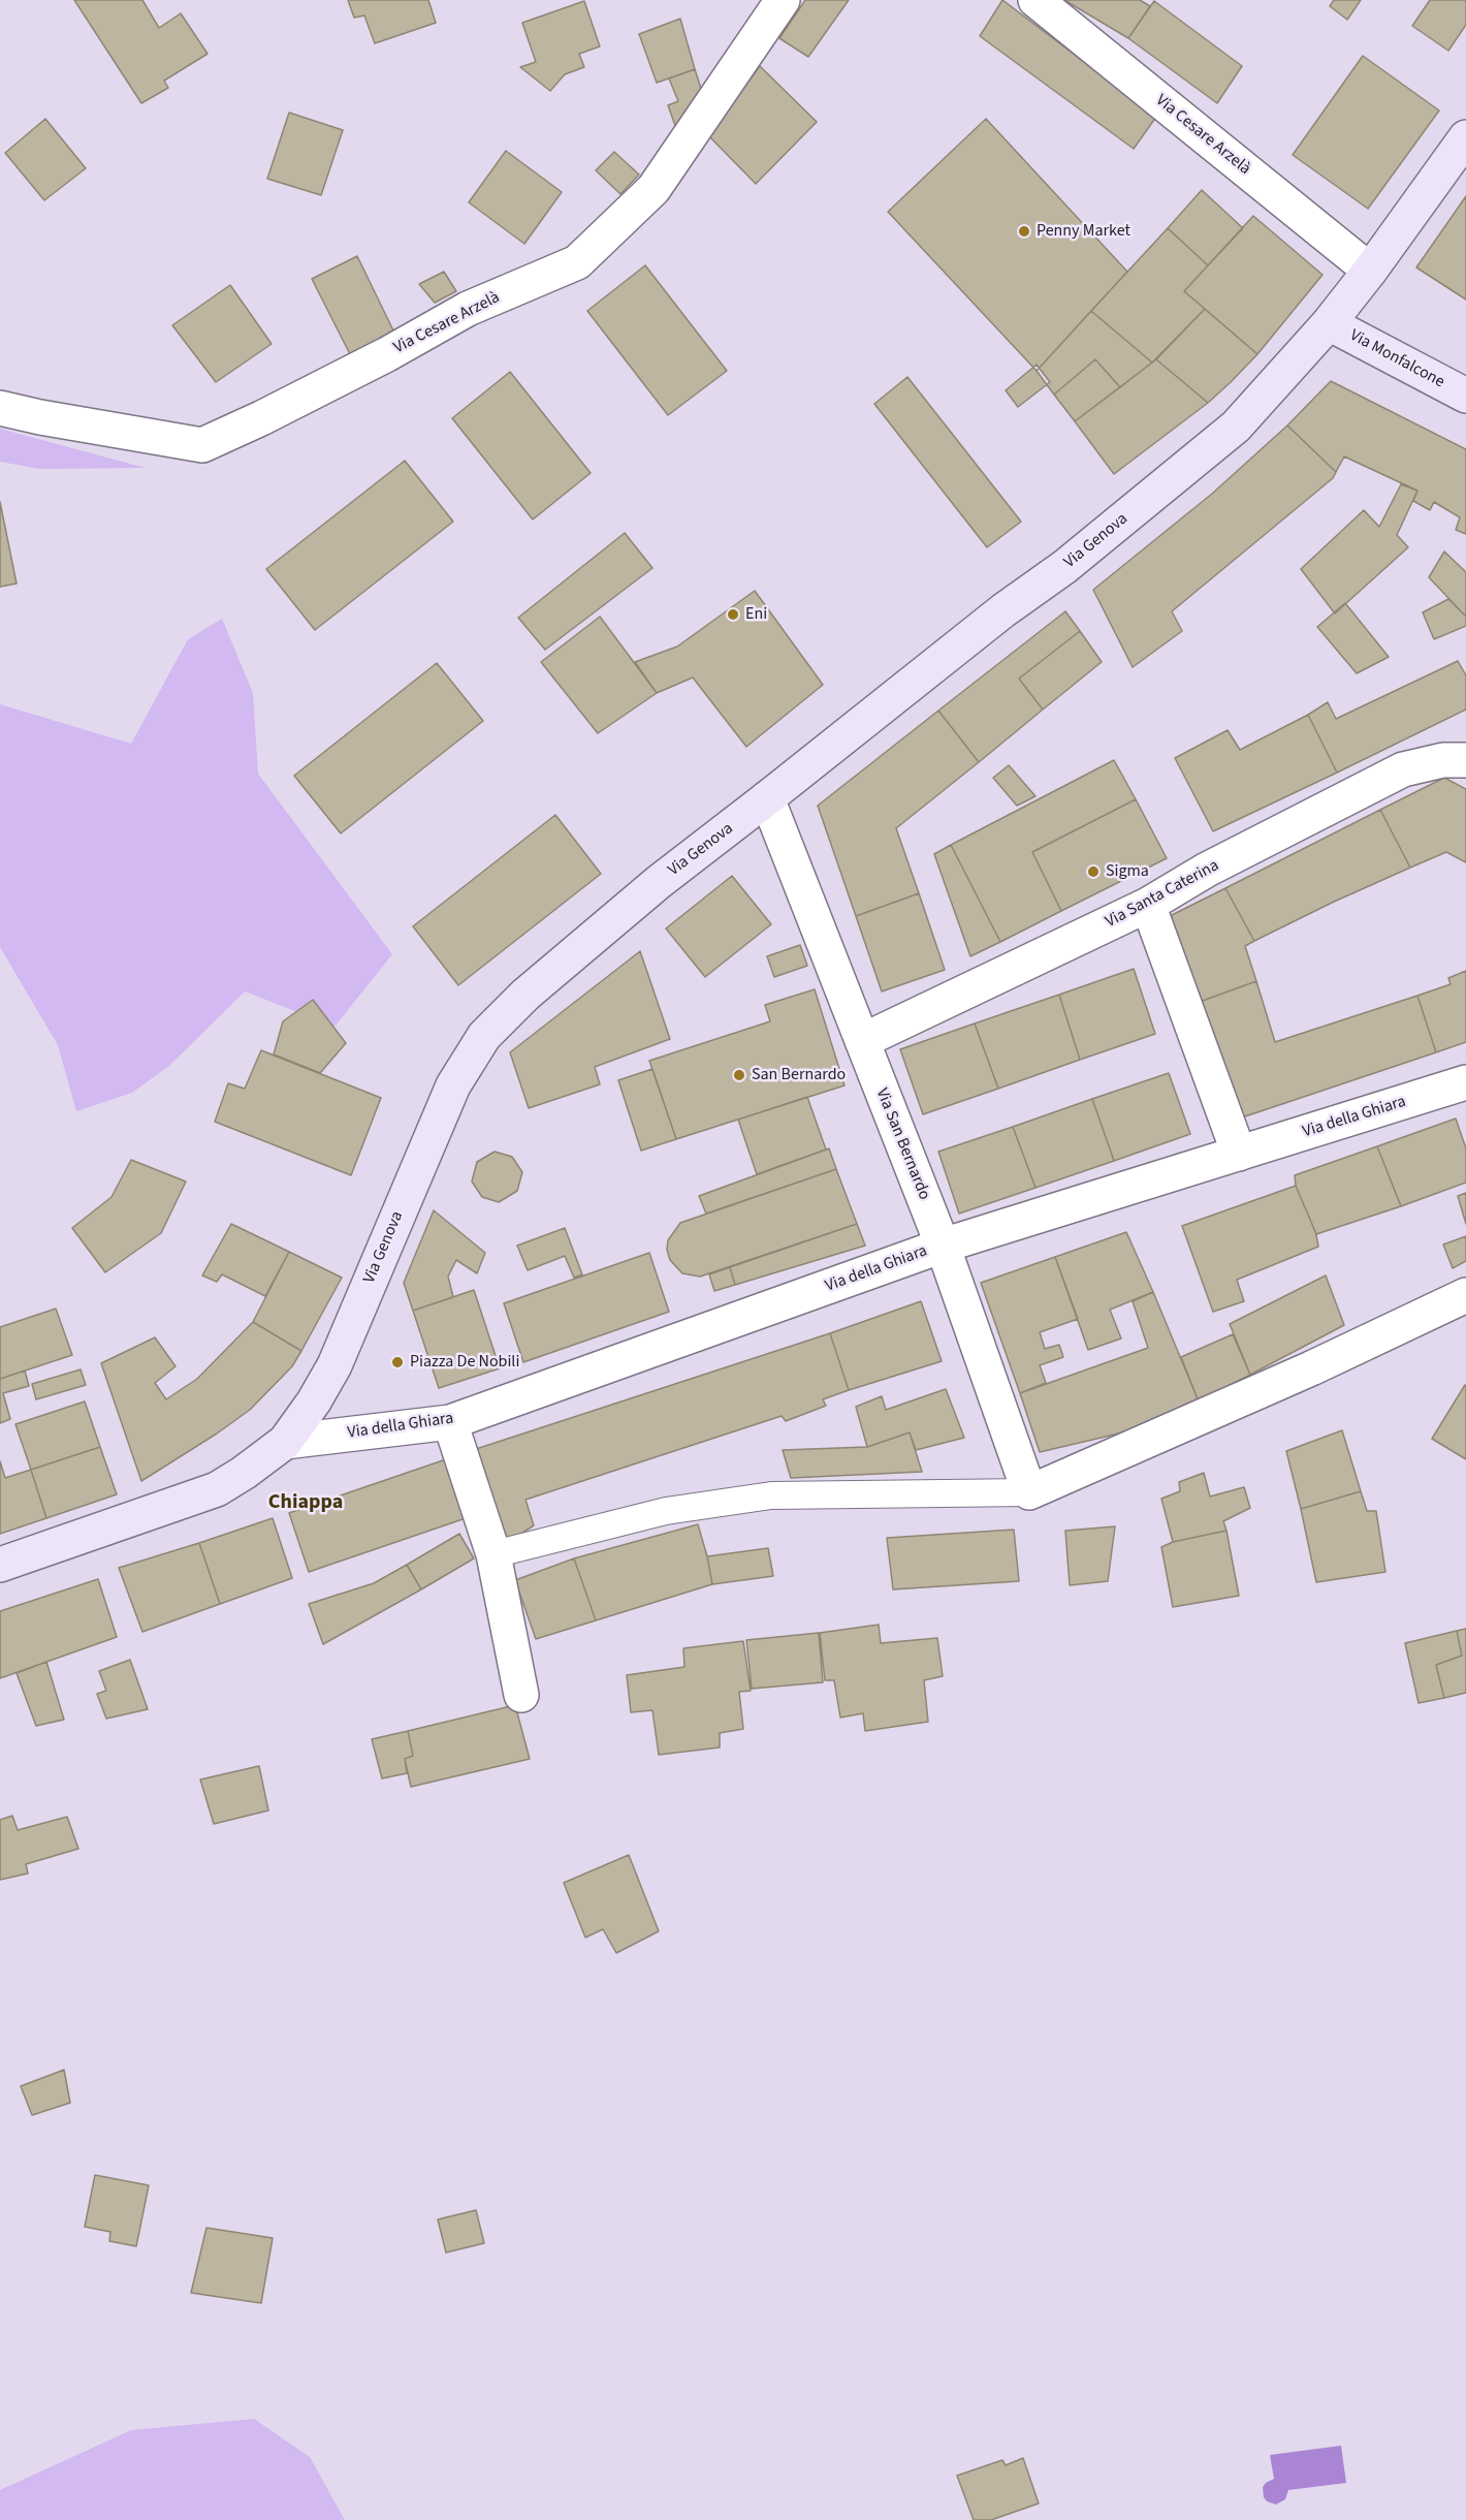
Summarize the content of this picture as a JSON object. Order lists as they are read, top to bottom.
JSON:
{
  "streets": {
    "main road": ["Via Monfalcone", "Via Genova"],
    "street": [
      "Via Cesare Arzelà",
      "Via Santa Caterina",
      "Via della Ghiara",
      "Via San Bernardo"
    ]
  },
  "crossings": [
    ["Via Cesare Arzelà", "Via Genova"],
    ["Via Monfalcone", "Via Genova"],
    ["Via Genova", "Via della Ghiara"],
    ["Via Genova", "Via San Bernardo"],
    ["Via Santa Caterina", "Via San Bernardo"],
    ["Via della Ghiara", "Via San Bernardo"]
  ],
  "districts": ["Chiappa"],
  "places": [
    "Penny Market",
    "Eni",
    "Sigma",
    "San Bernardo",
    "Piazza De Nobili"
  ]
}
